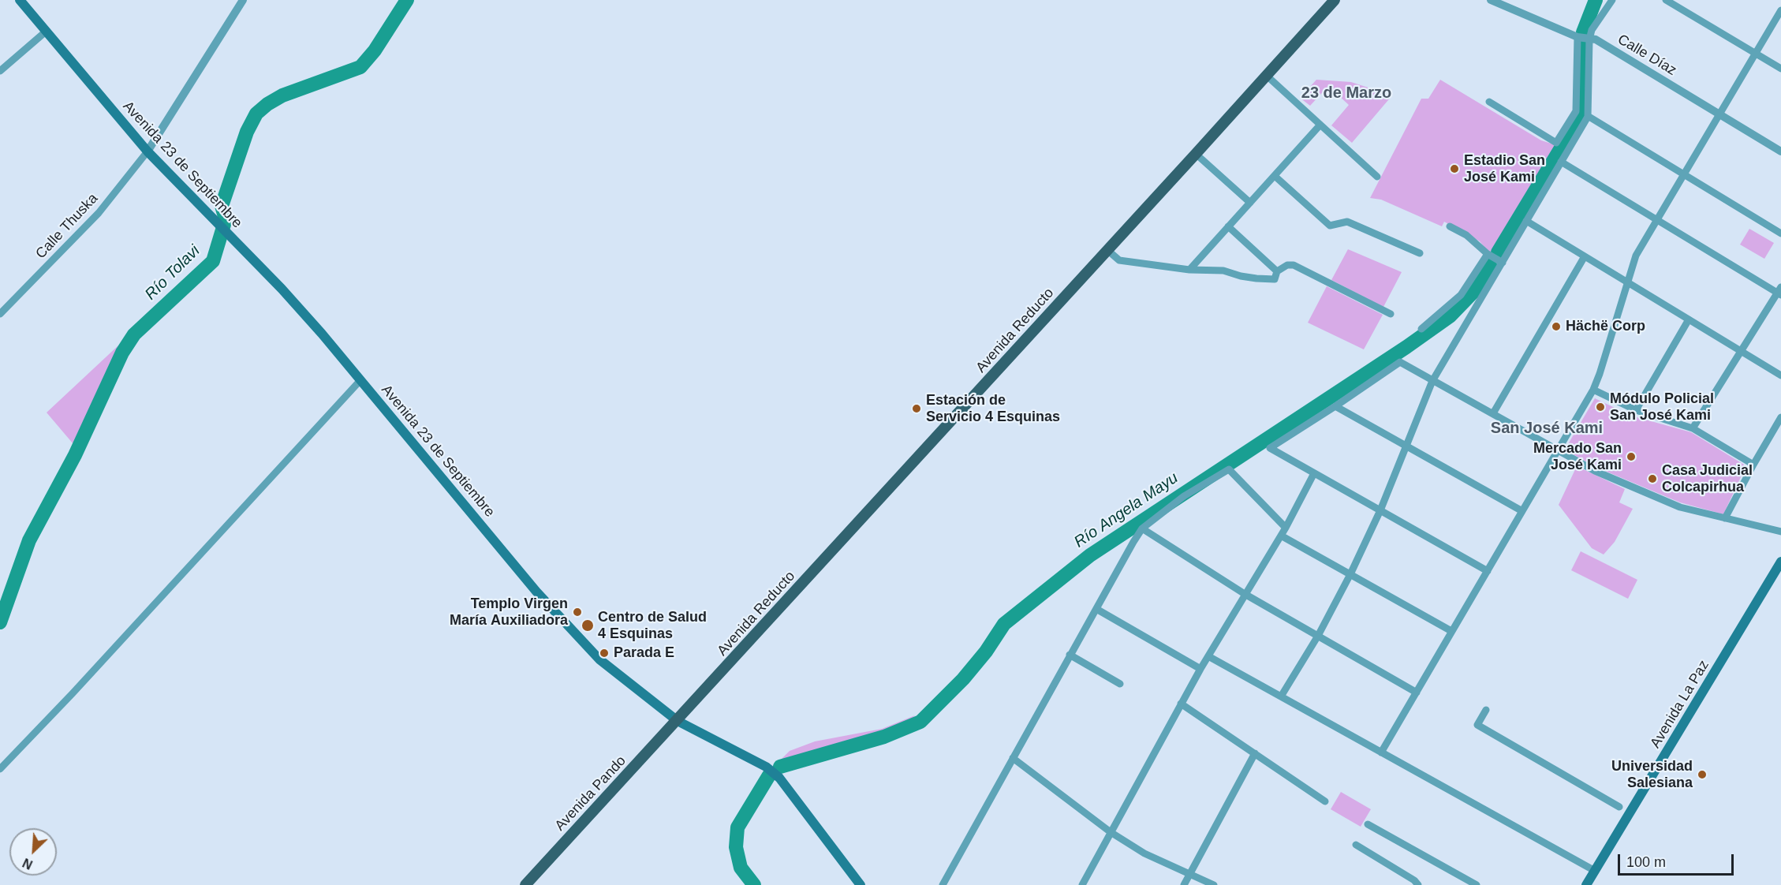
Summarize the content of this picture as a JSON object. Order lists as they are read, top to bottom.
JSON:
{
  "streets": {
    "main road": [
      "Avenida 23 de Septiembre",
      "Avenida Reducto",
      "Avenida La Paz",
      "Avenida Pando"
    ],
    "street": ["Calle Díaz", "Calle Thuska"]
  },
  "crossings": [
    ["Avenida 23 de Septiembre", "Calle Thuska"],
    ["Avenida 23 de Septiembre", "Avenida Reducto"],
    ["Avenida 23 de Septiembre", "Avenida Pando"],
    ["Avenida Reducto", "Avenida Pando"]
  ],
  "districts": ["23 de Marzo", "San José Kami"],
  "water": ["Río Tolavi", "Río Angela Mayu"],
  "places": [
    "Estadio San José Kami",
    "Hächë Corp",
    "Módulo Policial San José Kami",
    "Estación de Servicio 4 Esquinas",
    "Mercado San José Kami",
    "Casa Judicial Colcapirhua",
    "Templo Virgen María Auxiliadora",
    "Centro de Salud 4 Esquinas",
    "Parada E",
    "Universidad Salesiana"
  ],
  "scale_bar": "100 m",
  "north": "bottom left"
}
